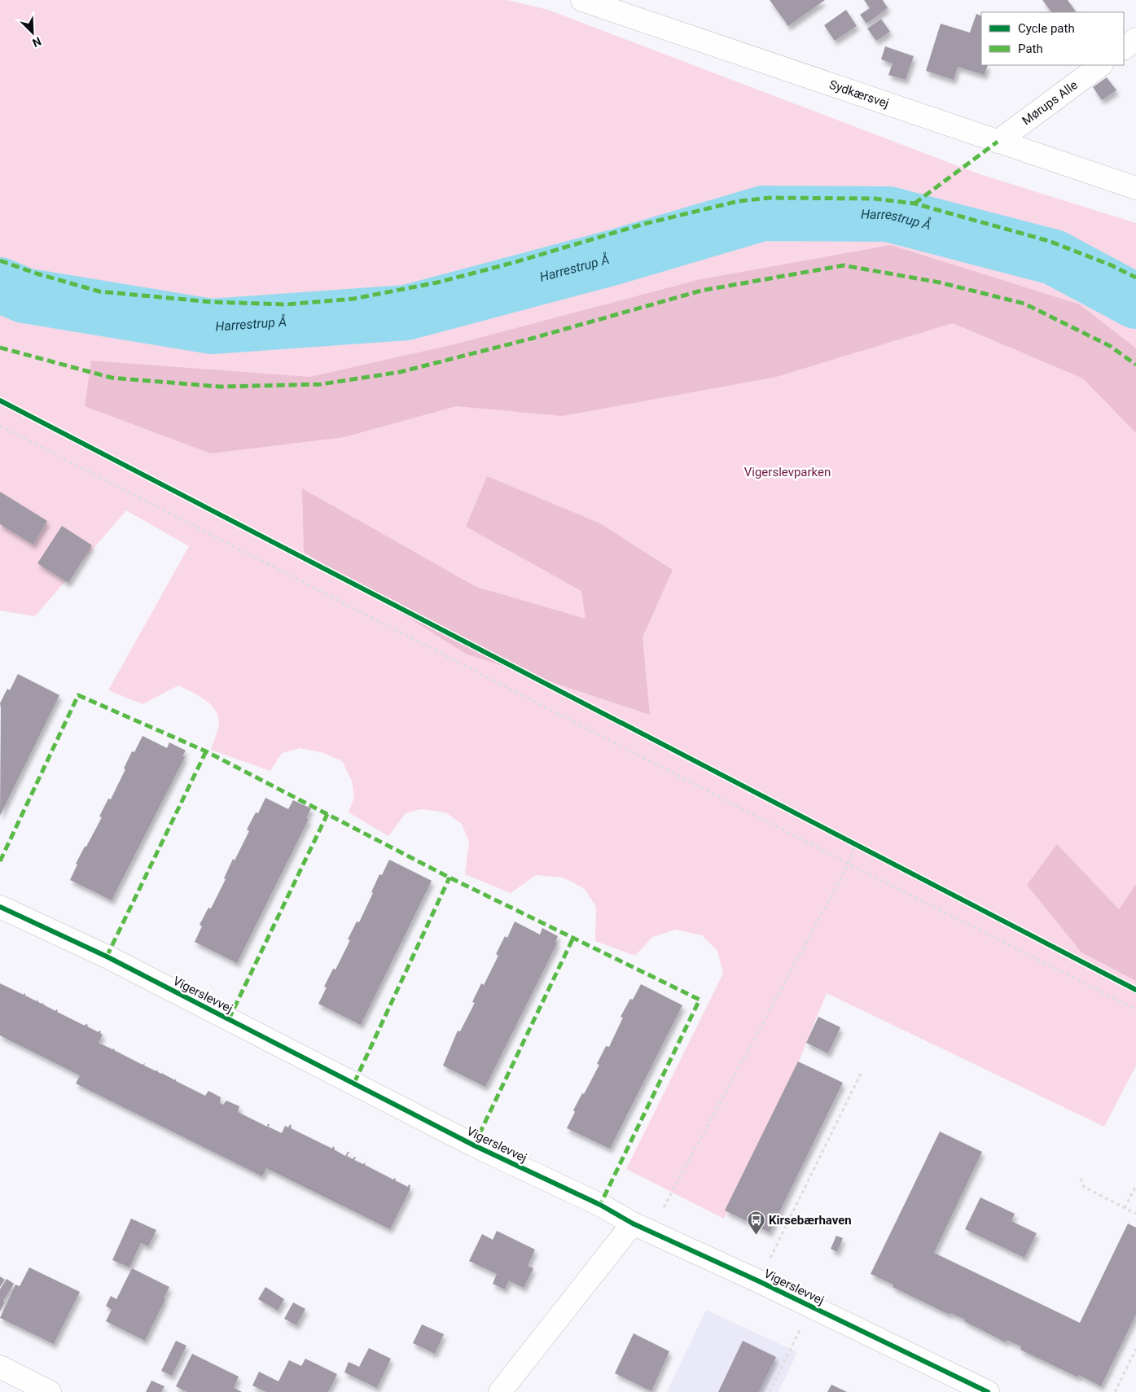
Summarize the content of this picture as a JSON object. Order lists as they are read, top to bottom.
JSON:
{
  "streets": {
    "street": ["Sydkærsvej", "Mørups Alle", "Vigerslevvej"]
  },
  "crossings": [
    ["Sydkærsvej", "Mørups Alle"]
  ],
  "water": ["Harrestrup Å"],
  "parks": ["Vigerslevparken"],
  "places": {
    "bus stop": ["Kirsebærhaven"]
  },
  "legend": ["Cycle path", "Path"],
  "north": "bottom right"
}
